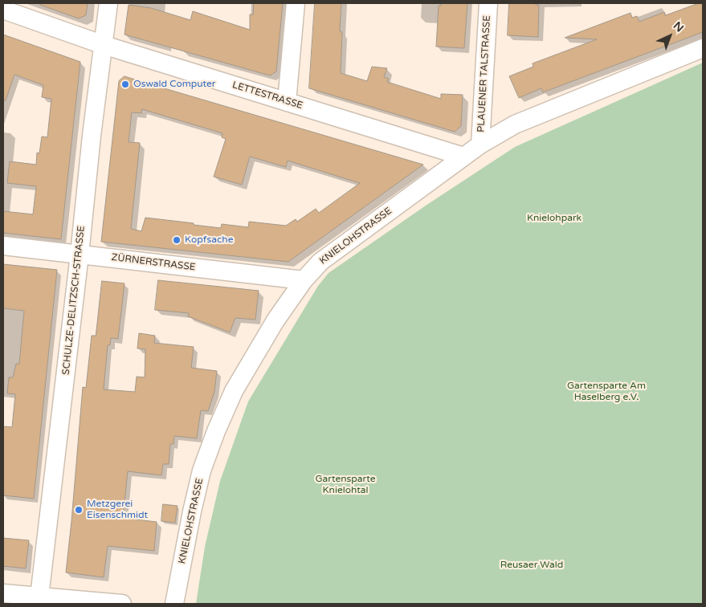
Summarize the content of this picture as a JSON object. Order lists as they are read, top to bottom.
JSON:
{
  "streets": {
    "street": [
      "PLAUENER TALSTRASSE",
      "LETTESTRASSE",
      "KNIELOHSTRASSE",
      "ZÜRNERSTRASSE",
      "SCHULZE-DELITZSCH-STRASSE"
    ]
  },
  "crossings": [
    ["PLAUENER TALSTRASSE", "KNIELOHSTRASSE"],
    ["LETTESTRASSE", "KNIELOHSTRASSE"],
    ["LETTESTRASSE", "SCHULZE-DELITZSCH-STRASSE"],
    ["KNIELOHSTRASSE", "ZÜRNERSTRASSE"],
    ["ZÜRNERSTRASSE", "SCHULZE-DELITZSCH-STRASSE"]
  ],
  "parks": [
    "Knielohpark",
    "Gartensparte Am Haselberg e.V.",
    "Gartensparte Knielohtal",
    "Reusaer Wald"
  ],
  "places": ["Oswald Computer", "Kopfsache", "Metzgerei Eisenschmidt"],
  "north": "top right"
}
